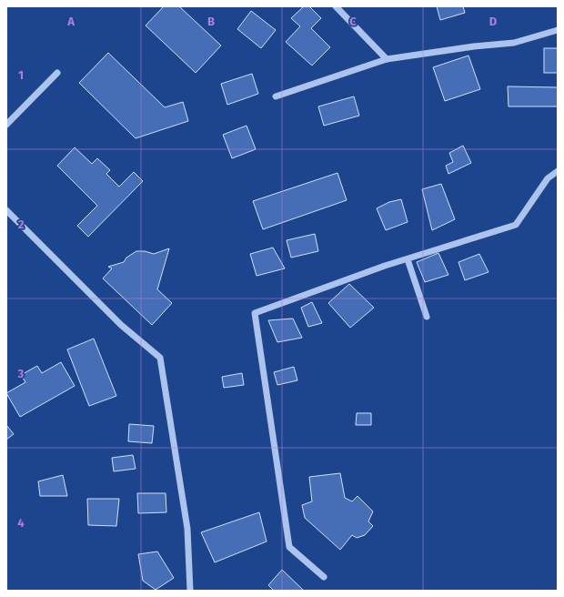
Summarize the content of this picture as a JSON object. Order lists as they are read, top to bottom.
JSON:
{
  "grid": {
    "columns": [
      "A",
      "B",
      "C",
      "D"
    ],
    "rows": [
      "1",
      "2",
      "3",
      "4"
    ]
  }
}
